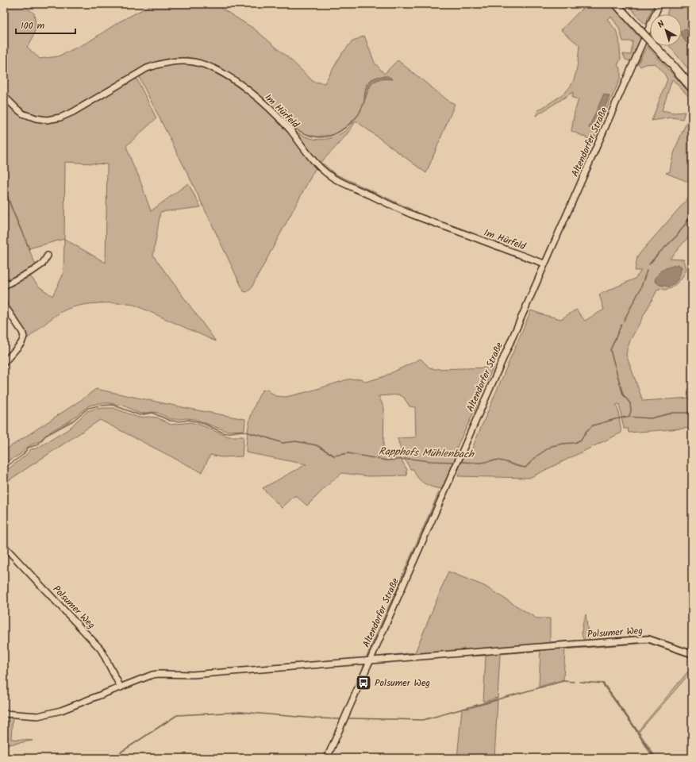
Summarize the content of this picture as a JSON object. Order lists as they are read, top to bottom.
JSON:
{
  "streets": {
    "street": ["Im Hürfeld", "Altendorfer Straße", "Polsumer Weg"]
  },
  "crossings": [
    ["Im Hürfeld", "Altendorfer Straße"],
    ["Altendorfer Straße", "Polsumer Weg"]
  ],
  "water": ["Rapphofs Mühlenbach"],
  "places": {
    "bus stop": ["Polsumer Weg"]
  },
  "scale_bar": "100 m",
  "north": "top left"
}
